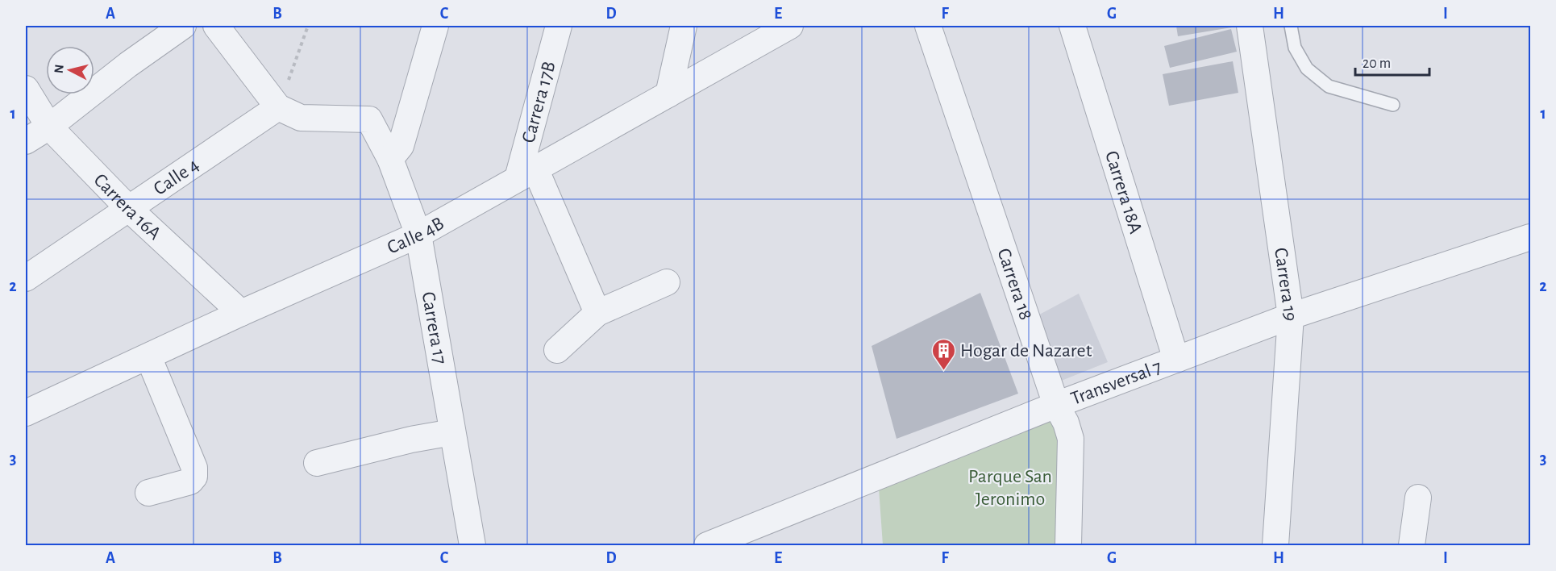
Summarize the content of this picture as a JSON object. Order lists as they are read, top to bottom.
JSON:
{
  "streets": {
    "street": [
      "Carrera 17B",
      "Calle 4",
      "Carrera 18A",
      "Carrera 16A",
      "Calle 4B",
      "Carrera 18",
      "Carrera 19",
      "Carrera 17",
      "Transversal 7"
    ]
  },
  "crossings": [
    ["Carrera 17B", "Calle 4B"],
    ["Calle 4", "Carrera 16A"],
    ["Calle 4", "Carrera 17"],
    ["Carrera 18A", "Transversal 7"],
    ["Carrera 16A", "Calle 4B"],
    ["Calle 4B", "Carrera 17"],
    ["Carrera 18", "Transversal 7"],
    ["Carrera 19", "Transversal 7"]
  ],
  "parks": ["Parque San Jeronimo"],
  "places": {
    "building": ["Hogar de Nazaret"]
  },
  "scale_bar": "20 m",
  "north": "left",
  "grid": {
    "columns": [
      "A",
      "B",
      "C",
      "D",
      "E",
      "F",
      "G",
      "H",
      "I"
    ],
    "rows": ["1", "2", "3"]
  }
}
